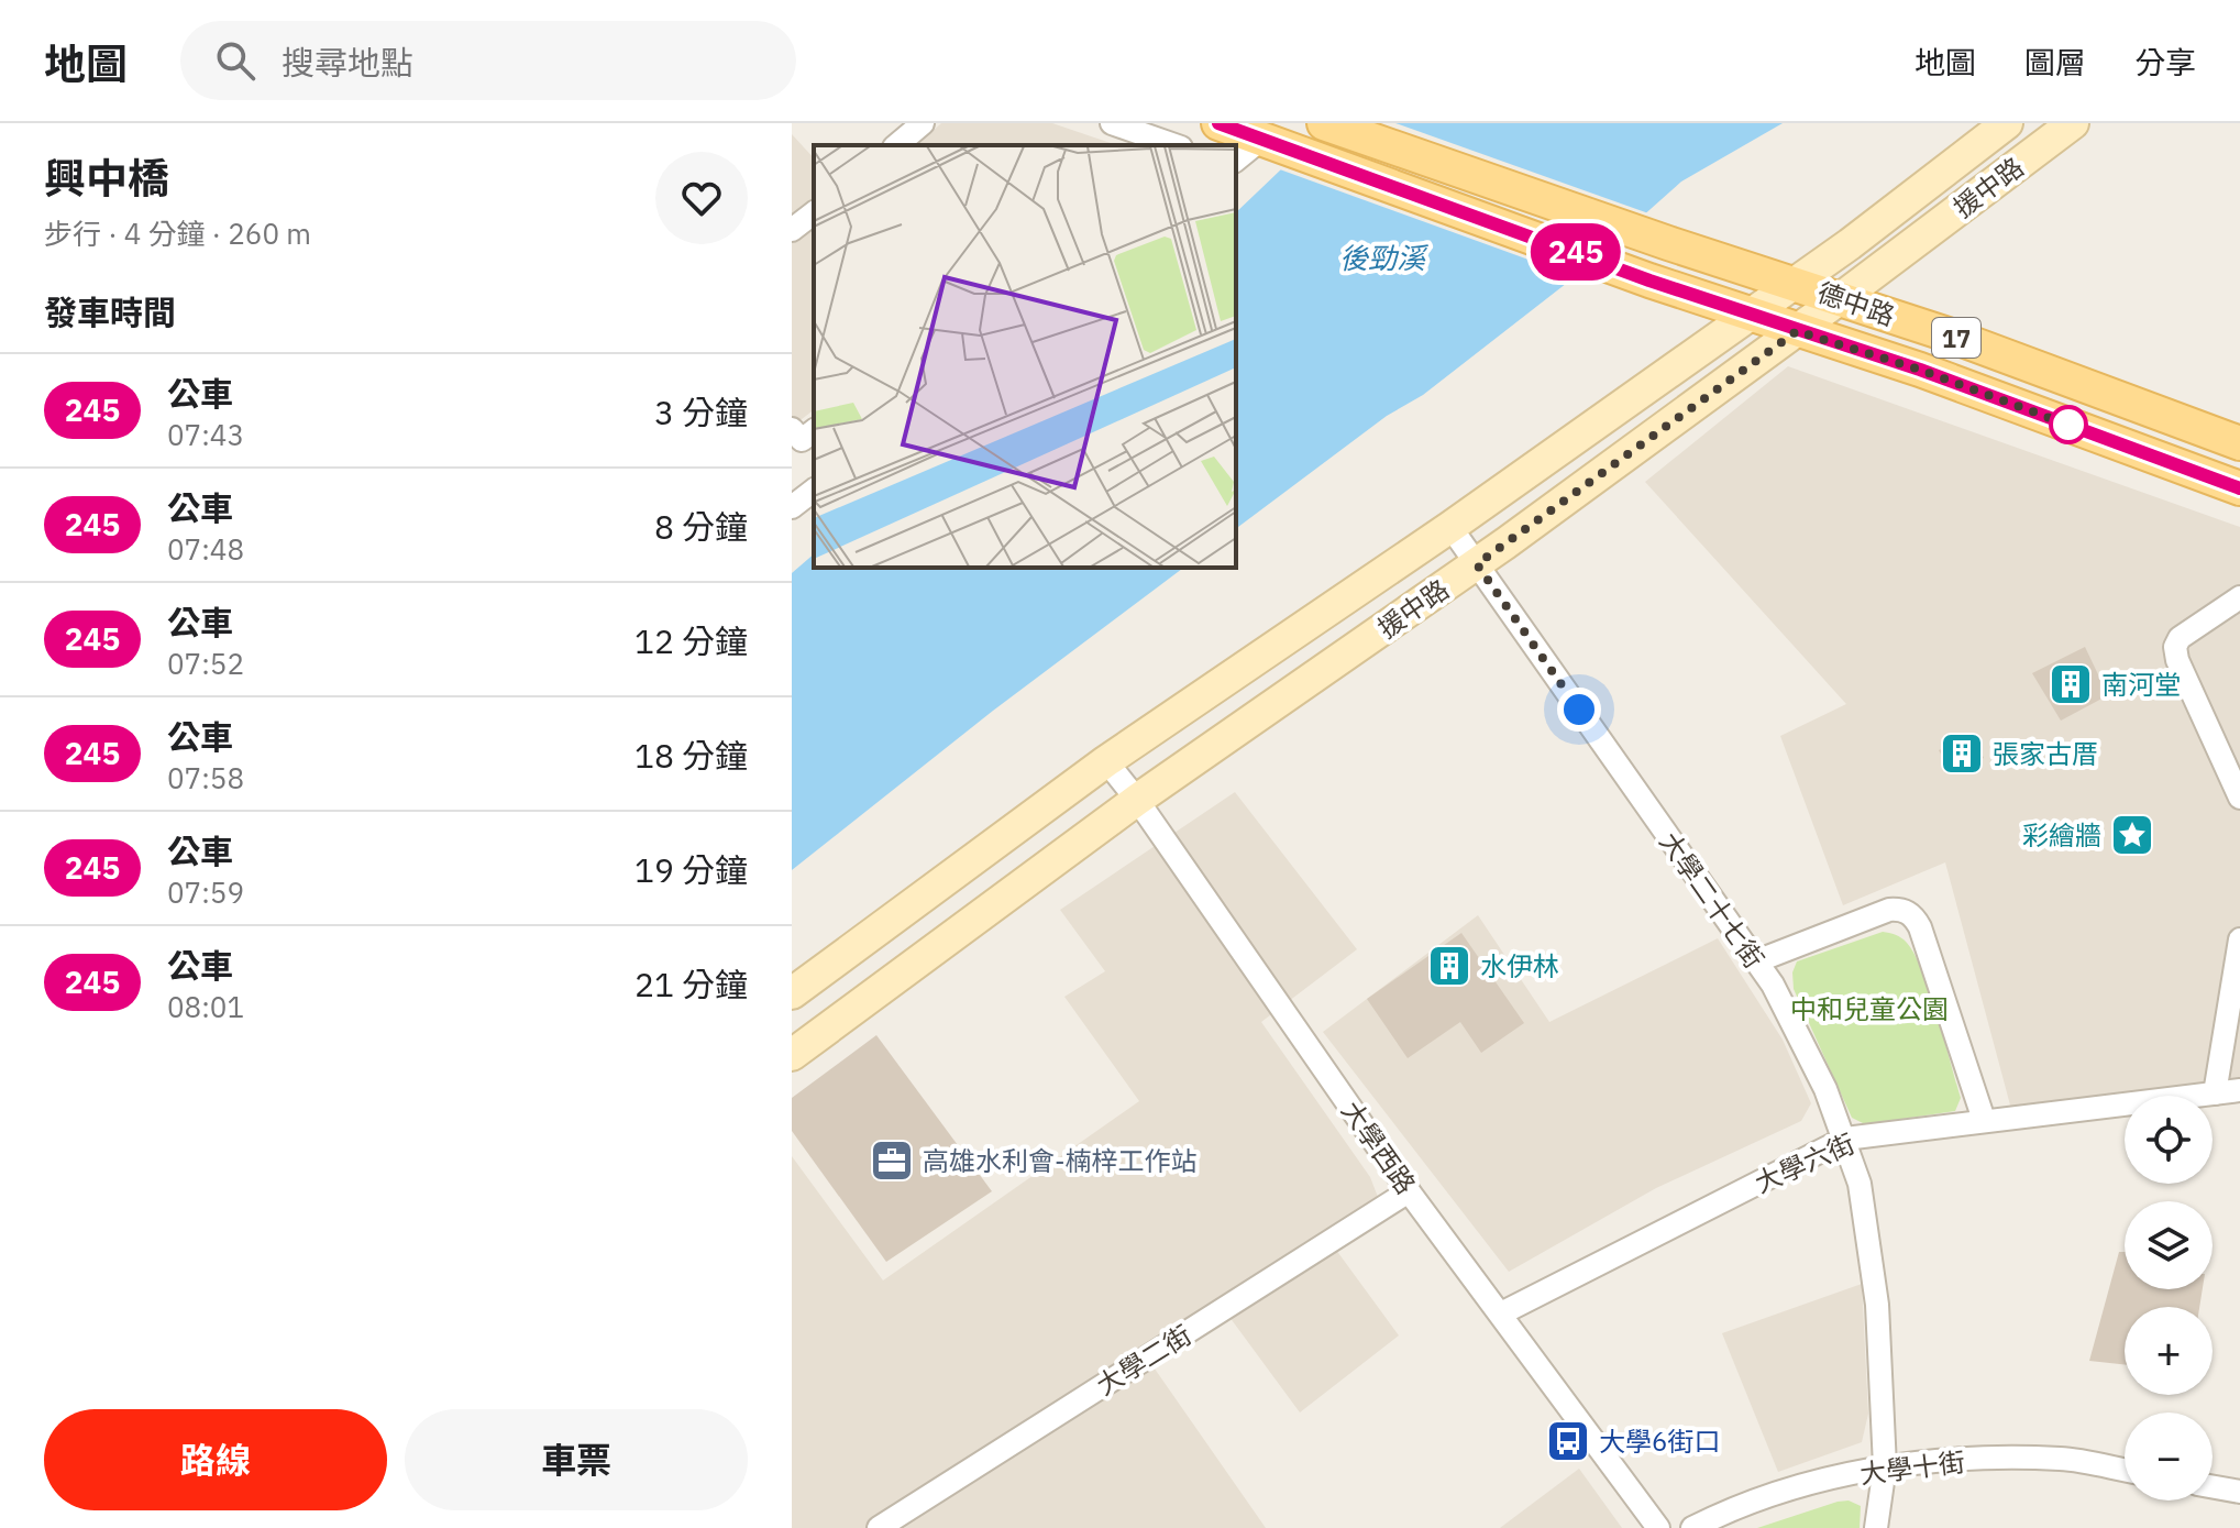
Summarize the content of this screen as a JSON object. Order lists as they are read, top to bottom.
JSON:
{
  "streets": {
    "main road": ["德中路", "17"],
    "street": [
      "援中路",
      "大學二十七街",
      "大學西路",
      "大學六街",
      "大學二街",
      "大學十街"
    ]
  },
  "crossings": [
    ["援中路", "德中路"],
    ["援中路", "大學二十七街"],
    ["援中路", "大學西路"],
    ["德中路", "17"],
    ["大學二十七街", "大學六街"],
    ["大學二十七街", "大學十街"],
    ["大學西路", "大學六街"],
    ["大學西路", "大學二街"]
  ],
  "water": ["後勁溪"],
  "parks": ["中和兒童公園"],
  "places": {
    "building": ["南河堂", "張家古厝", "水伊林"],
    "place": ["彩繪牆"],
    "office": ["高雄水利會-楠梓工作站"],
    "bus stop": ["大學6街口"]
  },
  "lines": ["bus line 245"],
  "page": {
    "header": "地圖",
    "search": "搜尋地點",
    "nav": ["地圖", "圖層", "分享"],
    "heading": [
      ["興中橋", "步行 · 4 分鐘 · 260 m"],
      "發車時間"
    ],
    "on_map": "245",
    "list": [
      {
        "mark": "245",
        "name": "公車",
        "note": "07:43",
        "value": "3 分鐘"
      },
      {
        "mark": "245",
        "name": "公車",
        "note": "07:48",
        "value": "8 分鐘"
      },
      {
        "mark": "245",
        "name": "公車",
        "note": "07:52",
        "value": "12 分鐘"
      },
      {
        "mark": "245",
        "name": "公車",
        "note": "07:58",
        "value": "18 分鐘"
      },
      {
        "mark": "245",
        "name": "公車",
        "note": "07:59",
        "value": "19 分鐘"
      },
      {
        "mark": "245",
        "name": "公車",
        "note": "08:01",
        "value": "21 分鐘"
      }
    ],
    "map_buttons": ["+", "−"],
    "buttons": ["路線", "車票"]
  }
}
